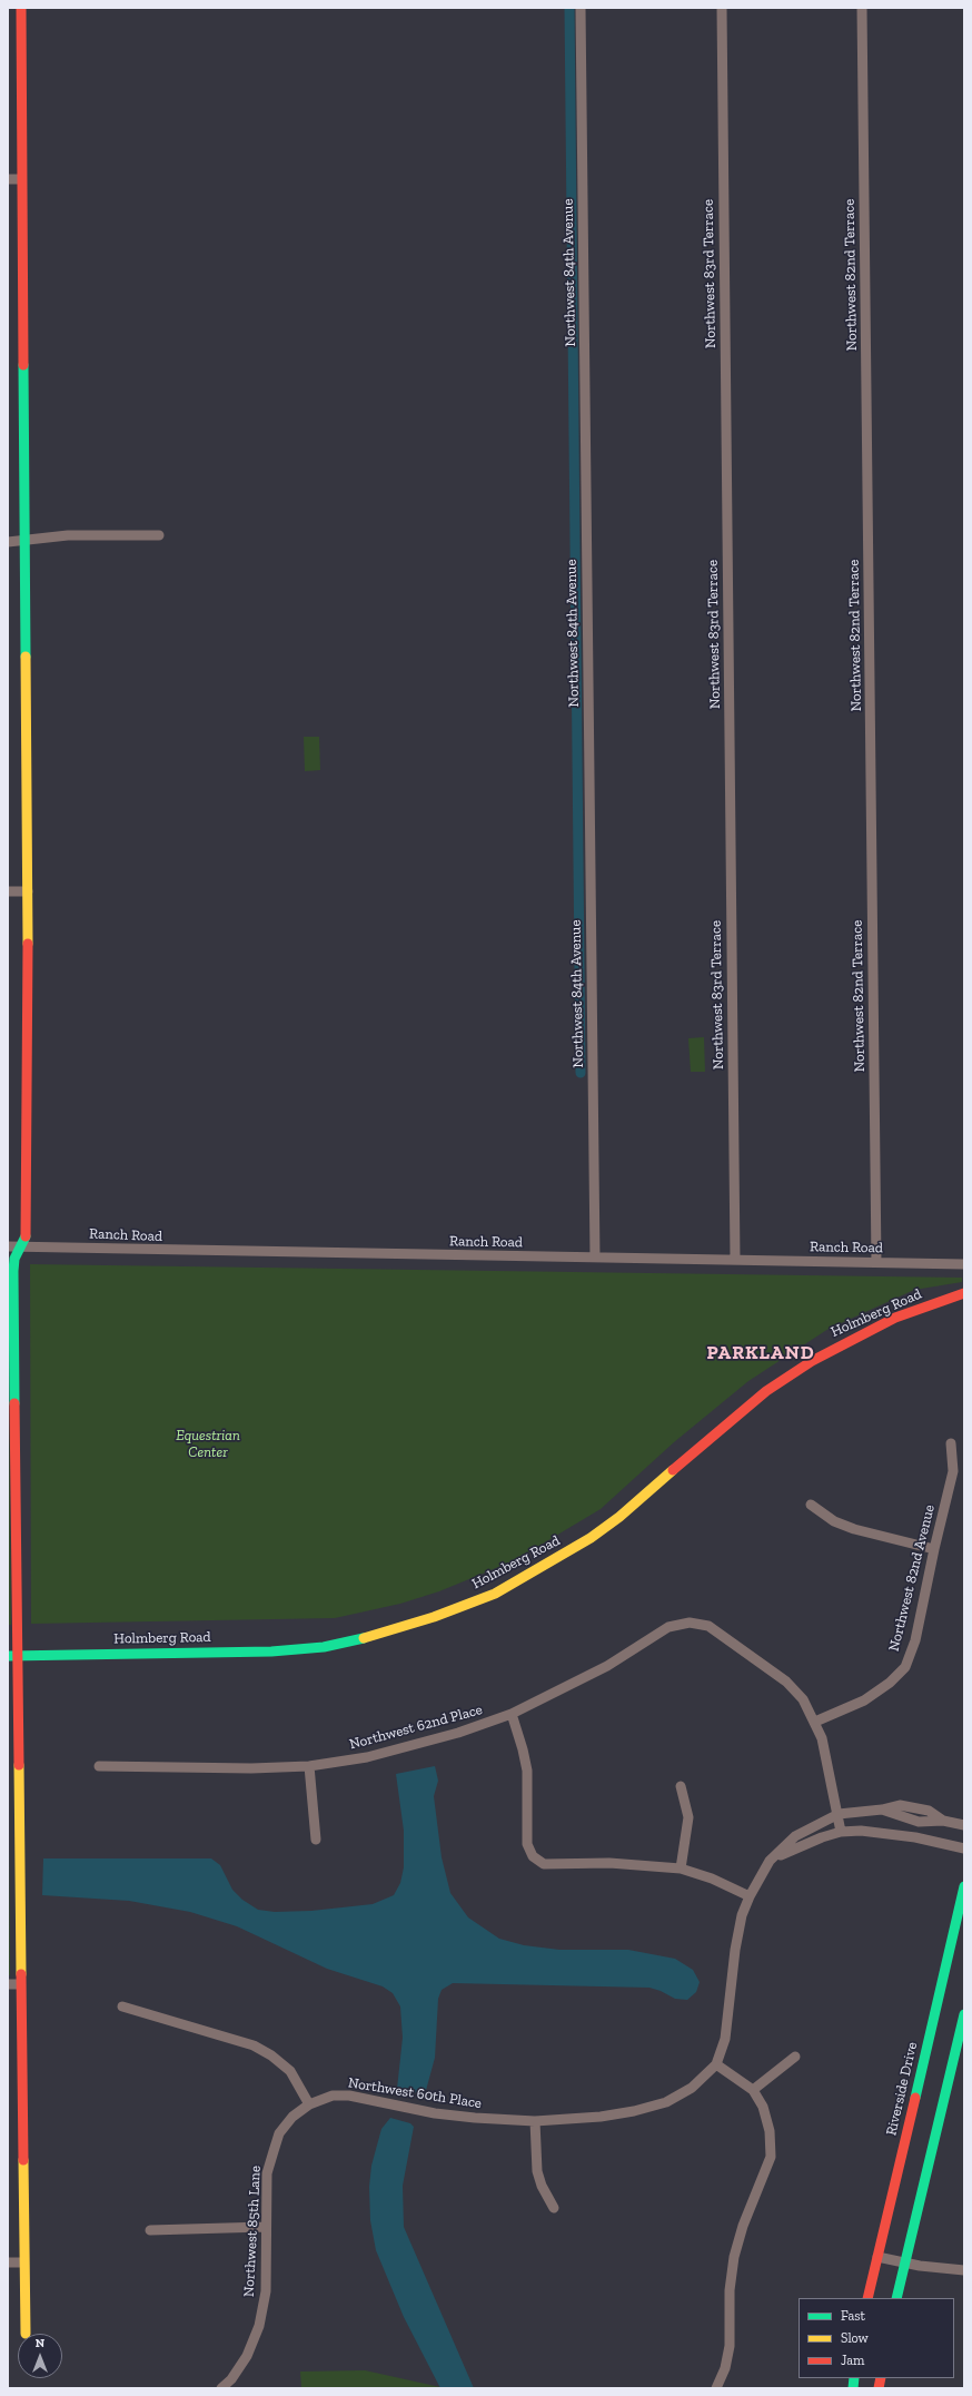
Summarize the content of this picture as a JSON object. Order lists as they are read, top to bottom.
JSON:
{
  "streets": {
    "street": [
      "Northwest 84th Avenue",
      "Northwest 83rd Terrace",
      "Northwest 82nd Terrace",
      "Ranch Road",
      "Holmberg Road",
      "Northwest 82nd Avenue",
      "Northwest 62nd Place",
      "Riverside Drive",
      "Northwest 60th Place",
      "Northwest 85th Lane"
    ]
  },
  "crossings": [
    ["Northwest 84th Avenue", "Ranch Road"],
    ["Northwest 83rd Terrace", "Ranch Road"],
    ["Northwest 82nd Terrace", "Ranch Road"],
    ["Northwest 82nd Avenue", "Northwest 62nd Place"],
    ["Northwest 60th Place", "Northwest 85th Lane"]
  ],
  "districts": ["PARKLAND"],
  "parks": ["Equestrian Center"],
  "legend": ["Fast", "Slow", "Jam"],
  "north": "top"
}
